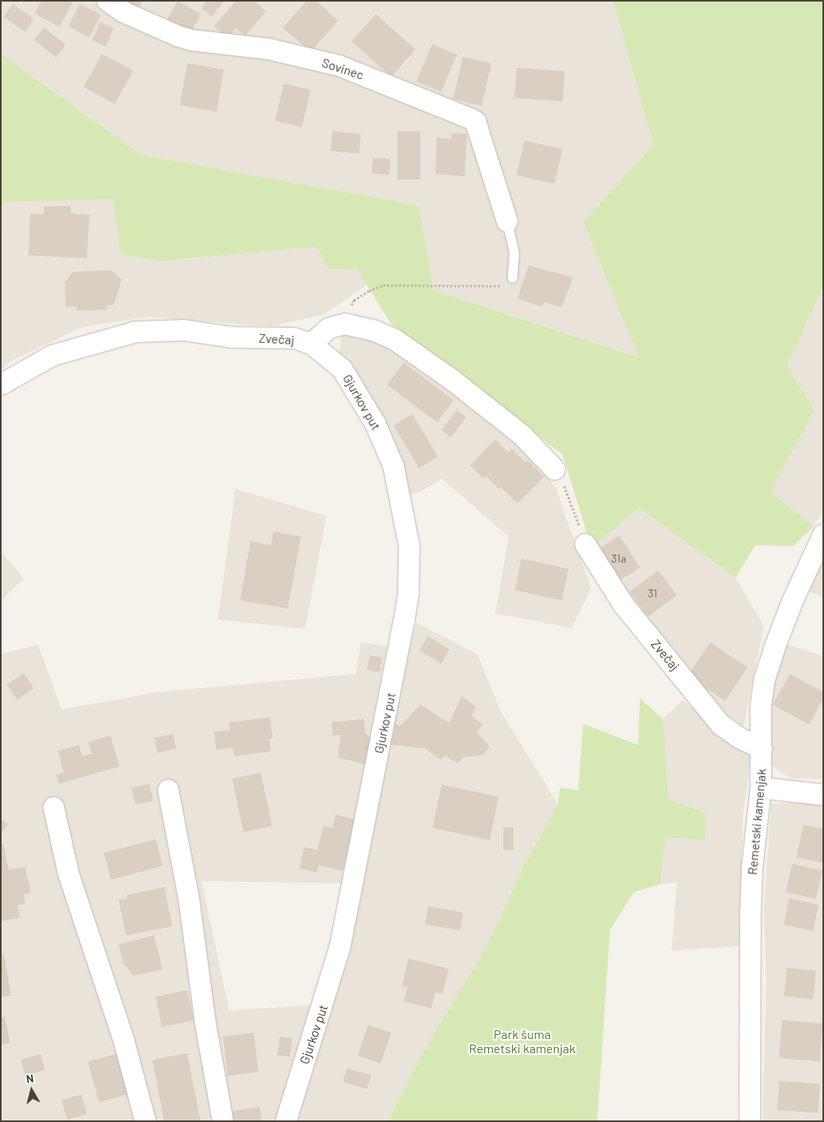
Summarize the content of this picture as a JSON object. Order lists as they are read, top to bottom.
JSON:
{
  "streets": {
    "street": [
      "Sovinec",
      "Zvečaj",
      "Gjurkov put",
      "Remetski kamenjak"
    ]
  },
  "crossings": [
    ["Zvečaj", "Gjurkov put"],
    ["Zvečaj", "Remetski kamenjak"]
  ],
  "parks": ["Park šuma Remetski kamenjak"],
  "house_numbers": ["31a", "31"],
  "north": "top"
}
